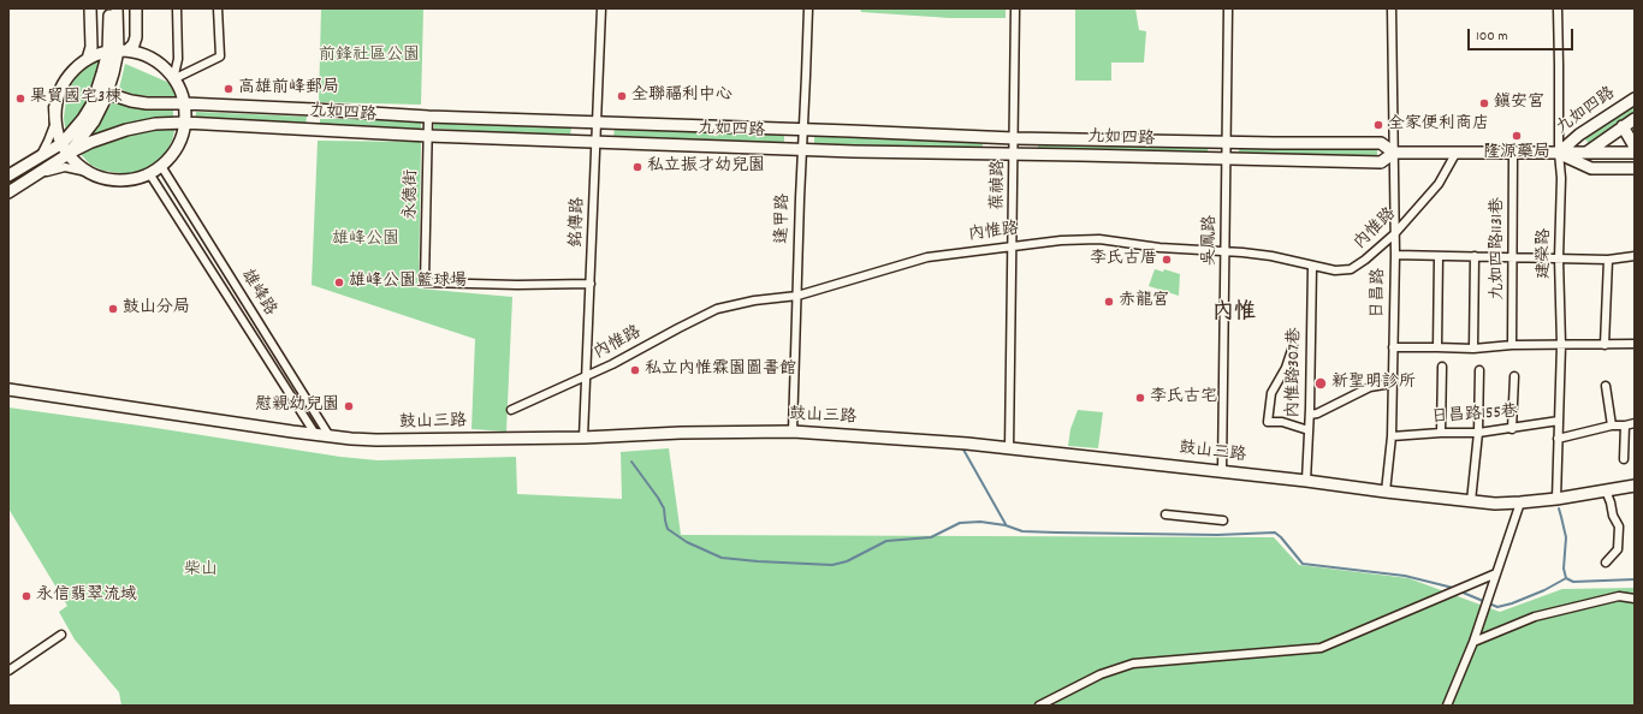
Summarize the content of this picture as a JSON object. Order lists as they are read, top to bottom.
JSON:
{
  "streets": {
    "street": [
      "九如四路",
      "葆禎路",
      "永德街",
      "逢甲路",
      "銘傳路",
      "內惟路",
      "吳鳳路",
      "九如四路1131巷",
      "建榮路",
      "雄峰路",
      "日昌路",
      "內惟路307巷",
      "日昌路155巷",
      "鼓山三路"
    ]
  },
  "crossings": [
    ["九如四路", "葆禎路"],
    ["九如四路", "永德街"],
    ["九如四路", "逢甲路"],
    ["九如四路", "銘傳路"],
    ["九如四路", "內惟路"],
    ["九如四路", "吳鳳路"],
    ["九如四路", "九如四路1131巷"],
    ["九如四路", "建榮路"],
    ["九如四路", "日昌路"],
    ["葆禎路", "內惟路"],
    ["葆禎路", "鼓山三路"],
    ["永德街", "銘傳路"],
    ["逢甲路", "內惟路"],
    ["逢甲路", "鼓山三路"],
    ["銘傳路", "內惟路"],
    ["銘傳路", "鼓山三路"],
    ["內惟路", "吳鳳路"],
    ["內惟路", "日昌路"],
    ["內惟路", "內惟路307巷"],
    ["吳鳳路", "鼓山三路"],
    ["建榮路", "日昌路155巷"],
    ["建榮路", "鼓山三路"],
    ["雄峰路", "鼓山三路"],
    ["日昌路", "日昌路155巷"],
    ["日昌路", "鼓山三路"],
    ["內惟路307巷", "鼓山三路"]
  ],
  "districts": ["内惟"],
  "parks": ["前鋒社區公園", "雄峰公園", "柴山"],
  "places": [
    "高雄前峰郵局",
    "全聯福利中心",
    "果貿國宅3棟",
    "鎮安宮",
    "全家便利商店",
    "隆源藥局",
    "私立振才幼兒園",
    "李氏古厝",
    "雄峰公園籃球場",
    "赤龍宮",
    "鼓山分局",
    "私立內惟霖園圖書館",
    "新聖明診所",
    "李氏古宅",
    "慰親幼兒園",
    "永信翡翠流域"
  ],
  "scale_bar": "100 m"
}
